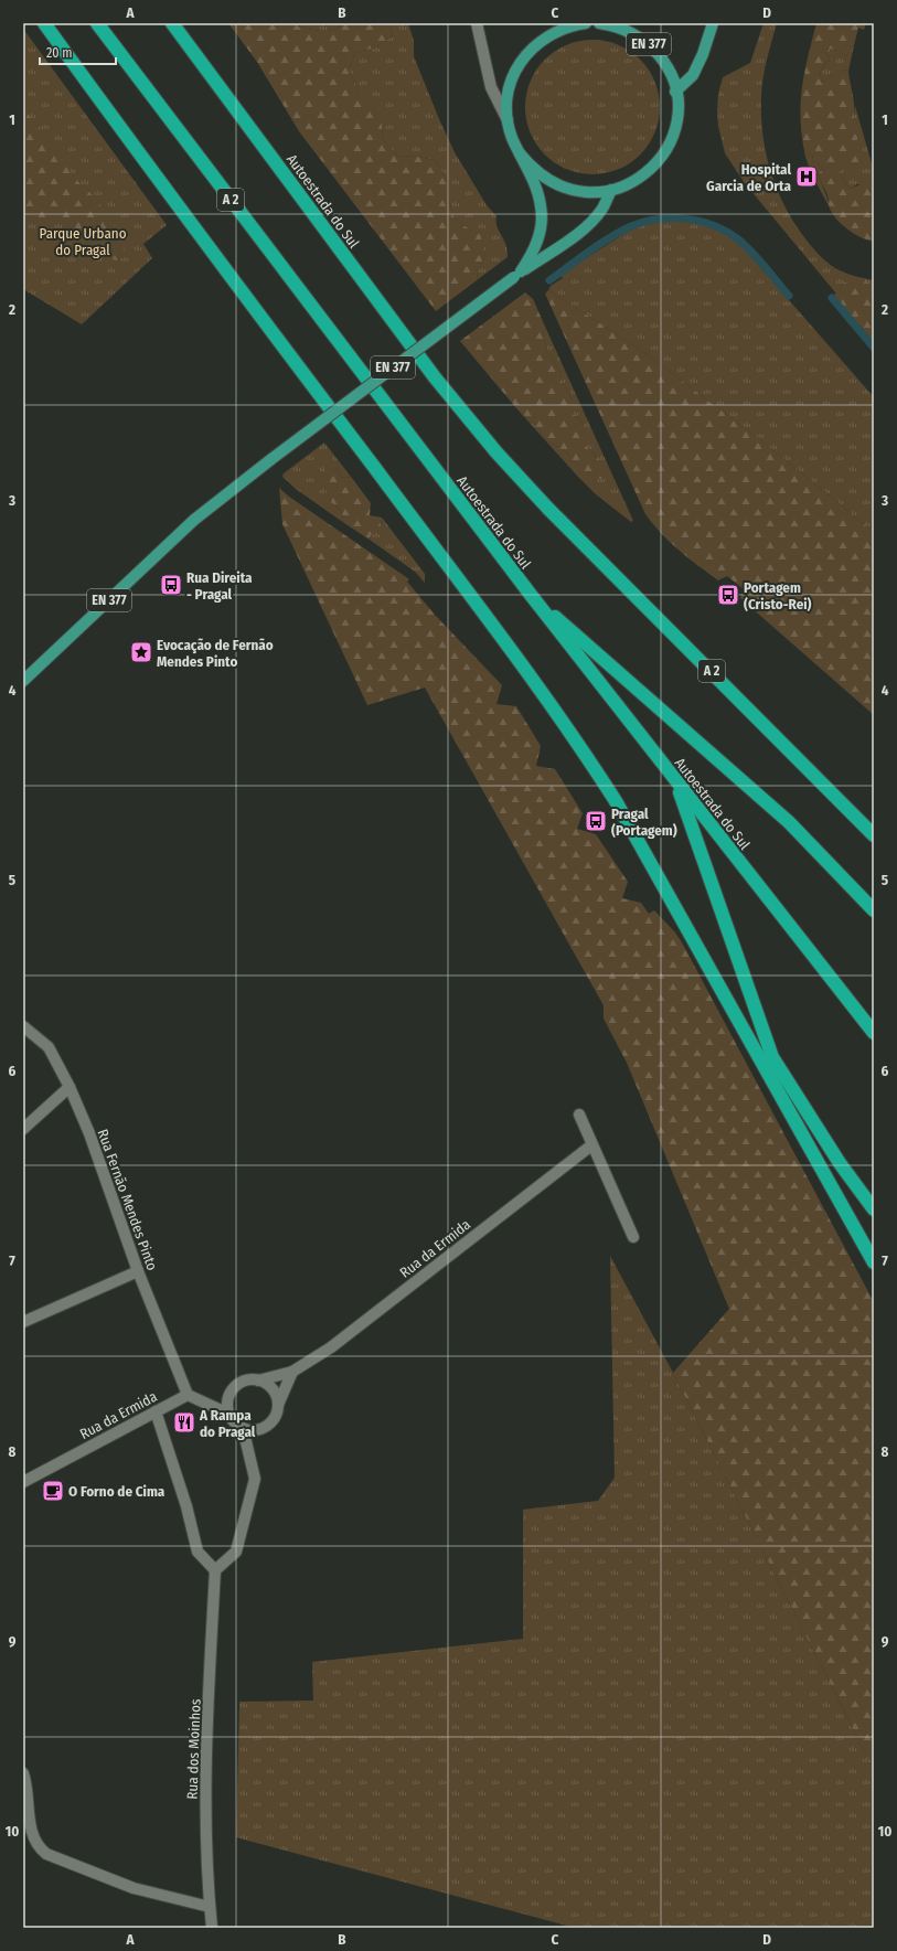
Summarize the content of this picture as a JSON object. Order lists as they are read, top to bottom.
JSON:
{
  "streets": {
    "highway": ["A 2", "Autoestrada do Sul"],
    "main road": ["EN 377"],
    "street": ["Rua Fernão Mendes Pinto", "Rua da Ermida", "Rua dos Moinhos"]
  },
  "crossings": [
    ["Rua Fernão Mendes Pinto", "Rua da Ermida"]
  ],
  "parks": ["Parque Urbano do Pragal"],
  "places": {
    "hospital": ["Hospital Garcia de Orta"],
    "bus stop": ["Rua Direita - Pragal", "Portagem (Cristo-Rei)", "Pragal (Portagem)"],
    "place": ["Evocação de Fernão Mendes Pinto"],
    "restaurant": ["A Rampa do Pragal"],
    "cafe": ["O Forno de Cima"]
  },
  "scale_bar": "20 m",
  "grid": {
    "columns": [
      "A",
      "B",
      "C",
      "D"
    ],
    "rows": [
      "1",
      "2",
      "3",
      "4",
      "5",
      "6",
      "7",
      "8",
      "9",
      "10"
    ]
  }
}
